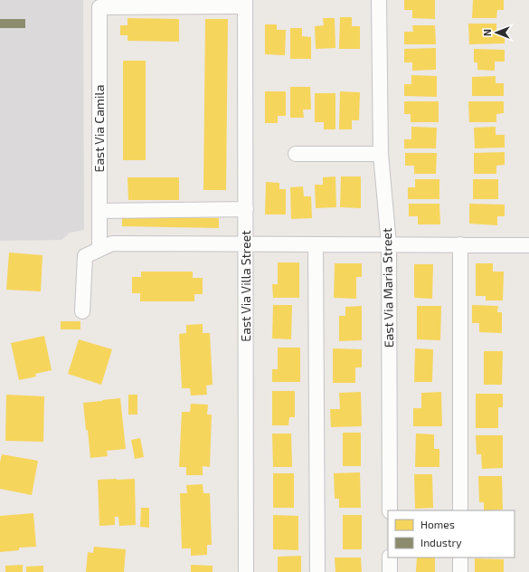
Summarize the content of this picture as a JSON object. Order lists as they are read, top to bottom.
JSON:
{
  "streets": {
    "street": ["East Via Camila", "East Via Villa Street", "East Via Maria Street"]
  },
  "crossings": [
    ["East Via Camila", "East Via Villa Street"]
  ],
  "legend": ["Homes", "Industry"],
  "north": "left"
}
